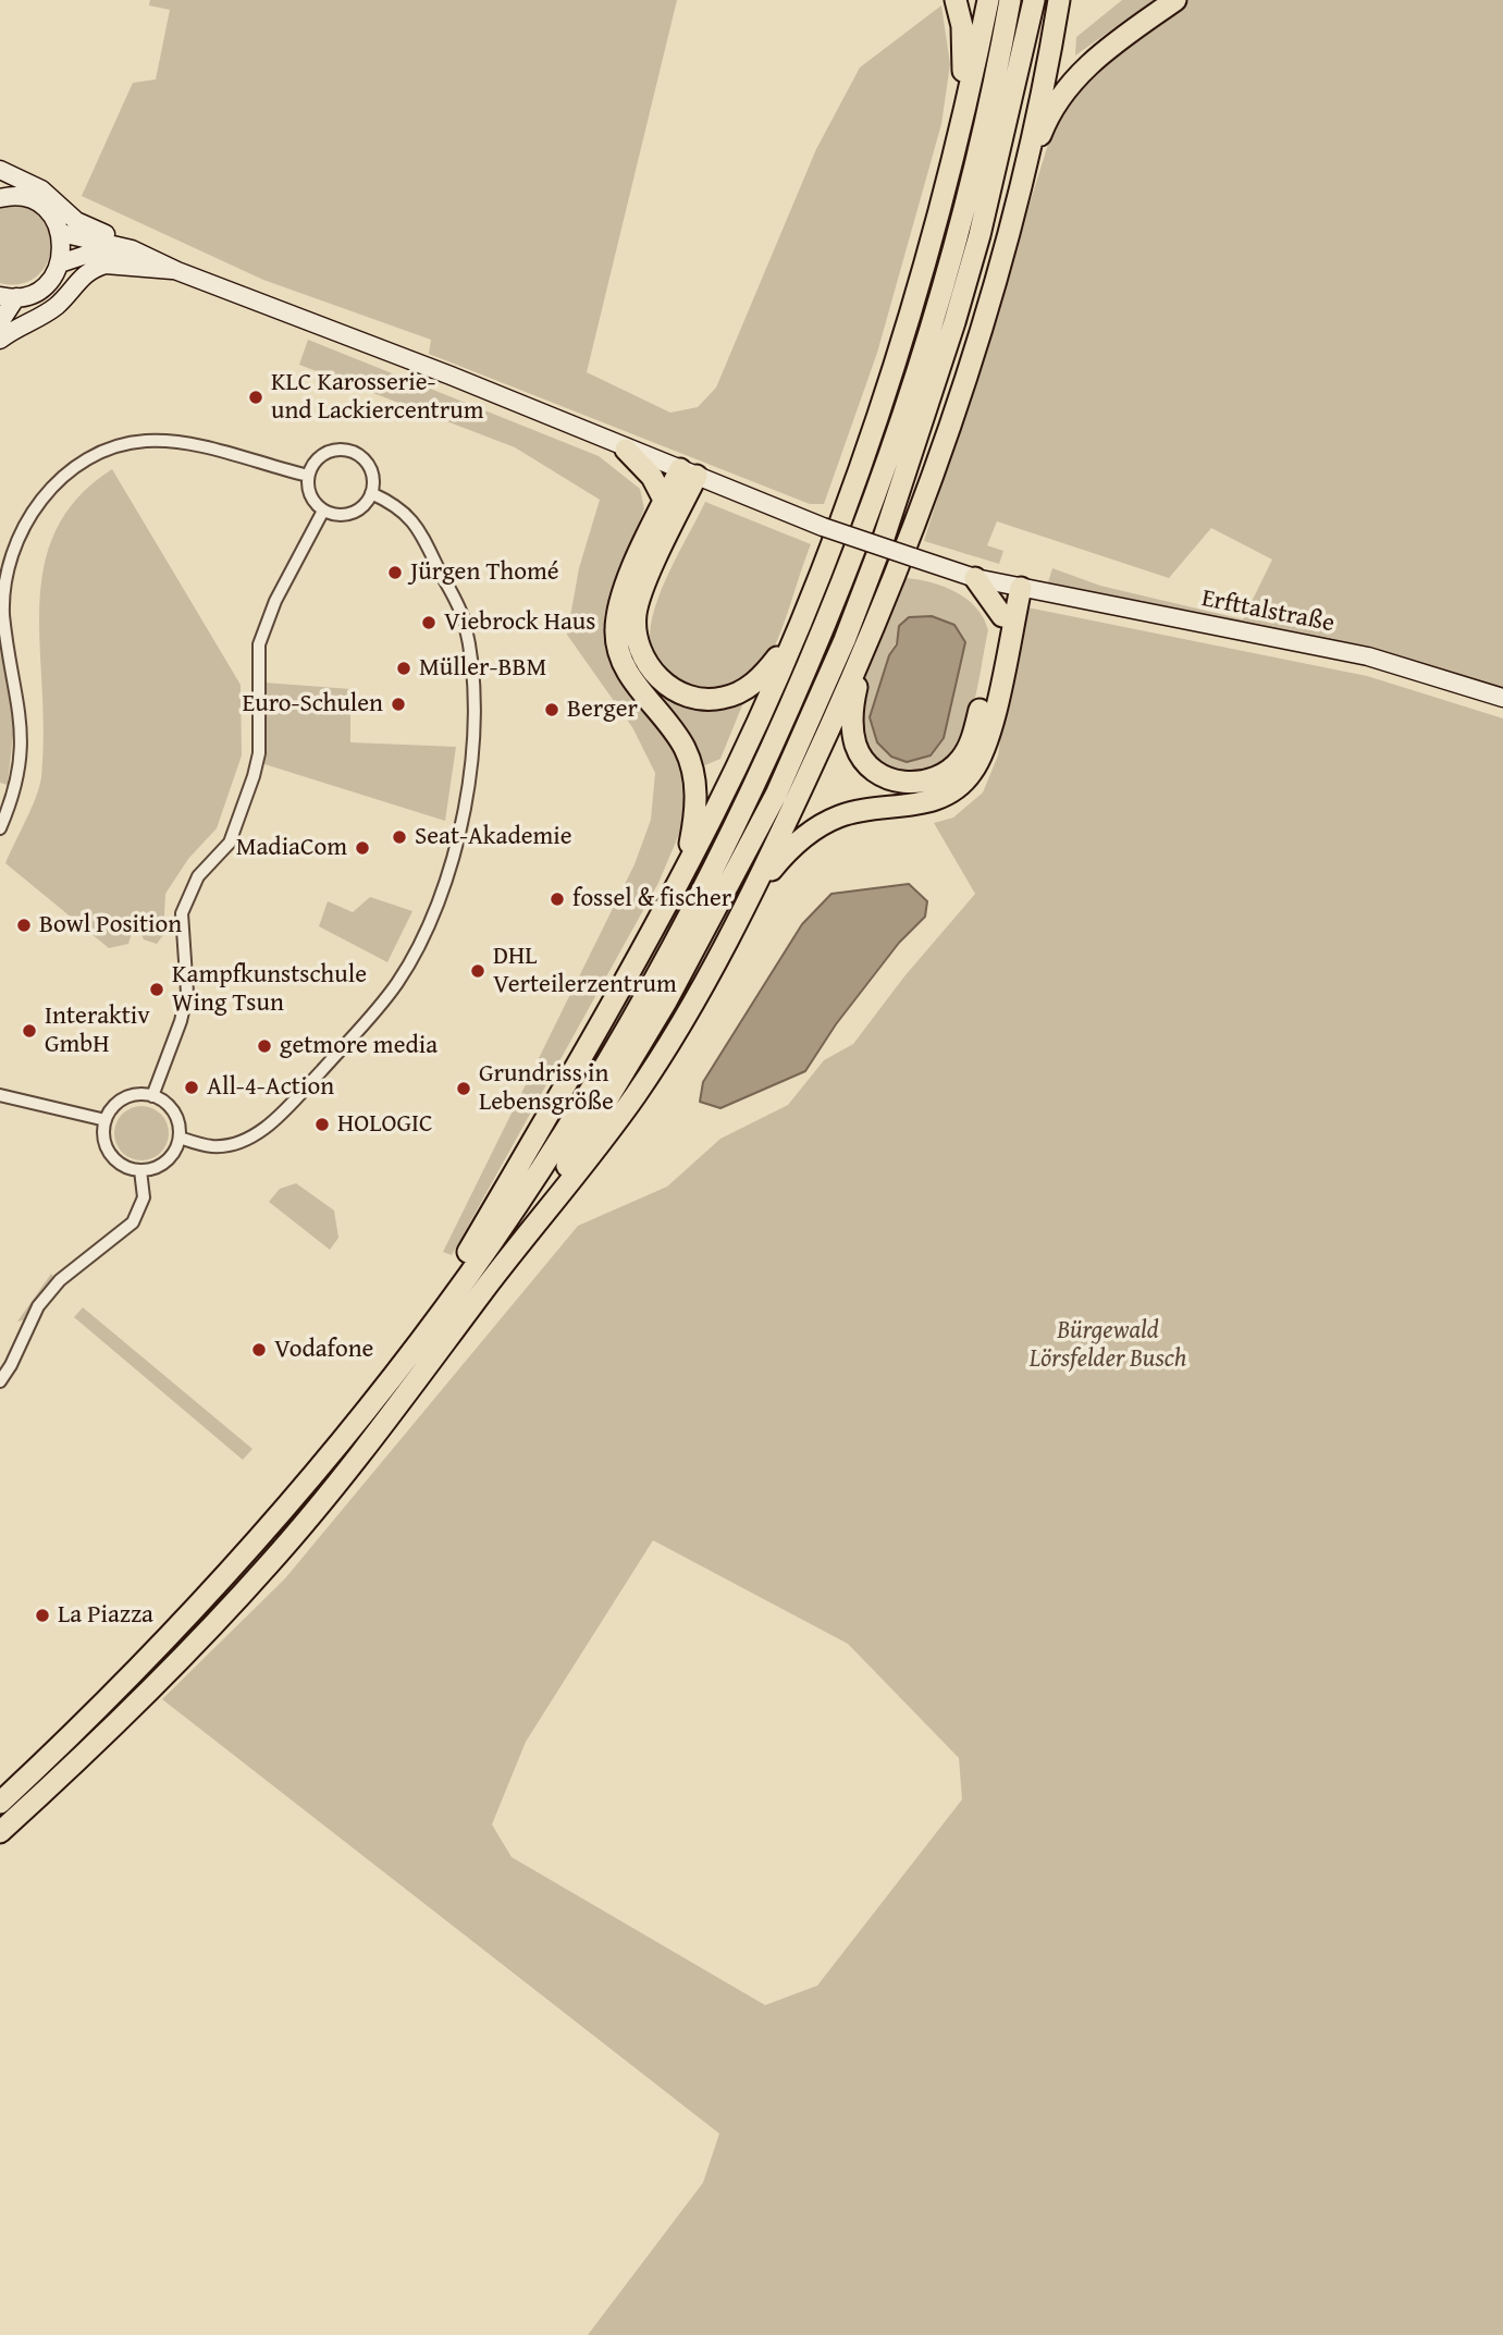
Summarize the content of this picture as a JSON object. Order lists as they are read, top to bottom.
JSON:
{
  "streets": {
    "main road": ["Erfttalstraße"]
  },
  "parks": ["Bürgewald Lörsfelder Busch"],
  "places": [
    "KLC Karosserie- und Lackiercentrum",
    "Jürgen Thomé",
    "Viebrock Haus",
    "Müller-BBM",
    "Euro-Schulen",
    "Berger",
    "Seat-Akademie",
    "MadiaCom",
    "fossel & fischer",
    "Bowl Position",
    "DHL Verteilerzentrum",
    "Kampfkunstschule Wing Tsun",
    "Interaktiv GmbH",
    "getmore media",
    "All-4-Action",
    "Grundriss in Lebensgröße",
    "HOLOGIC",
    "Vodafone",
    "La Piazza"
  ]
}
